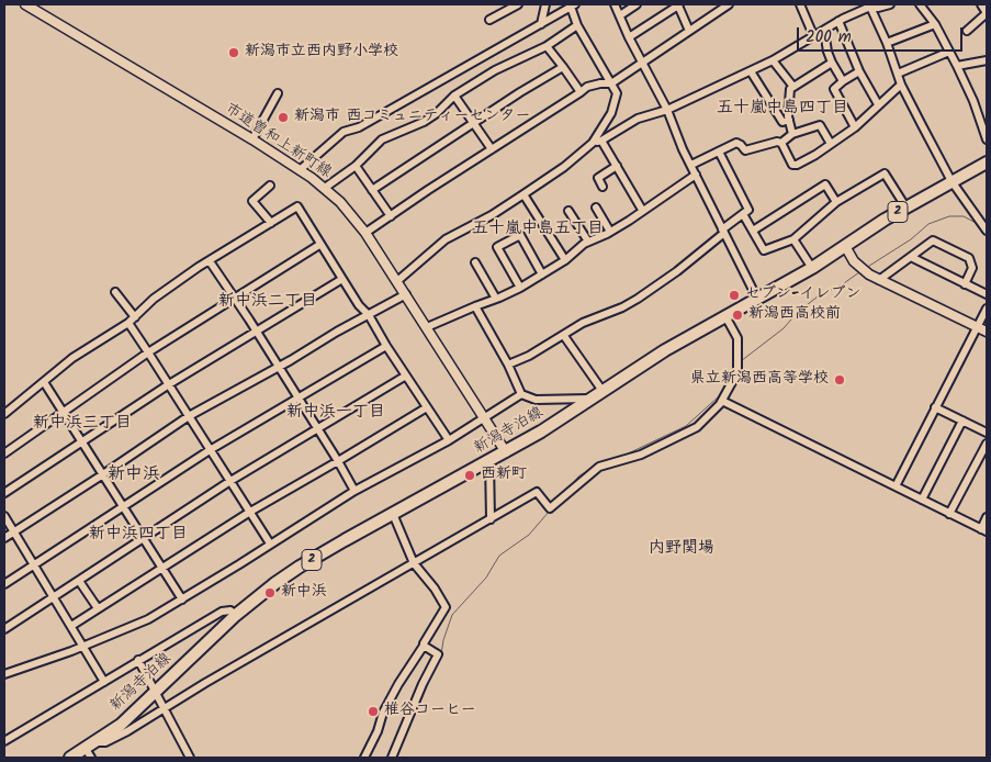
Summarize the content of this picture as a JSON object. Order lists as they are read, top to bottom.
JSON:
{
  "streets": {
    "main road": ["2", "新潟寺泊線"],
    "street": ["市道曽和上新町線"]
  },
  "crossings": [
    ["市道曽和上新町線", "新潟寺泊線"]
  ],
  "districts": [
    "五十嵐中島四丁目",
    "五十嵐中島五丁目",
    "新中浜二丁目",
    "新中浜一丁目",
    "新中浜三丁目",
    "新中浜",
    "新中浜四丁目",
    "内野関場"
  ],
  "places": [
    "新潟市立西内野小学校",
    "新潟市 西コミュニティーセンター",
    "セブン-イレブン",
    "新潟西高校前",
    "県立新潟西高等学校",
    "西新町",
    "新中浜",
    "椎谷コーヒー"
  ],
  "scale_bar": "200 m"
}
